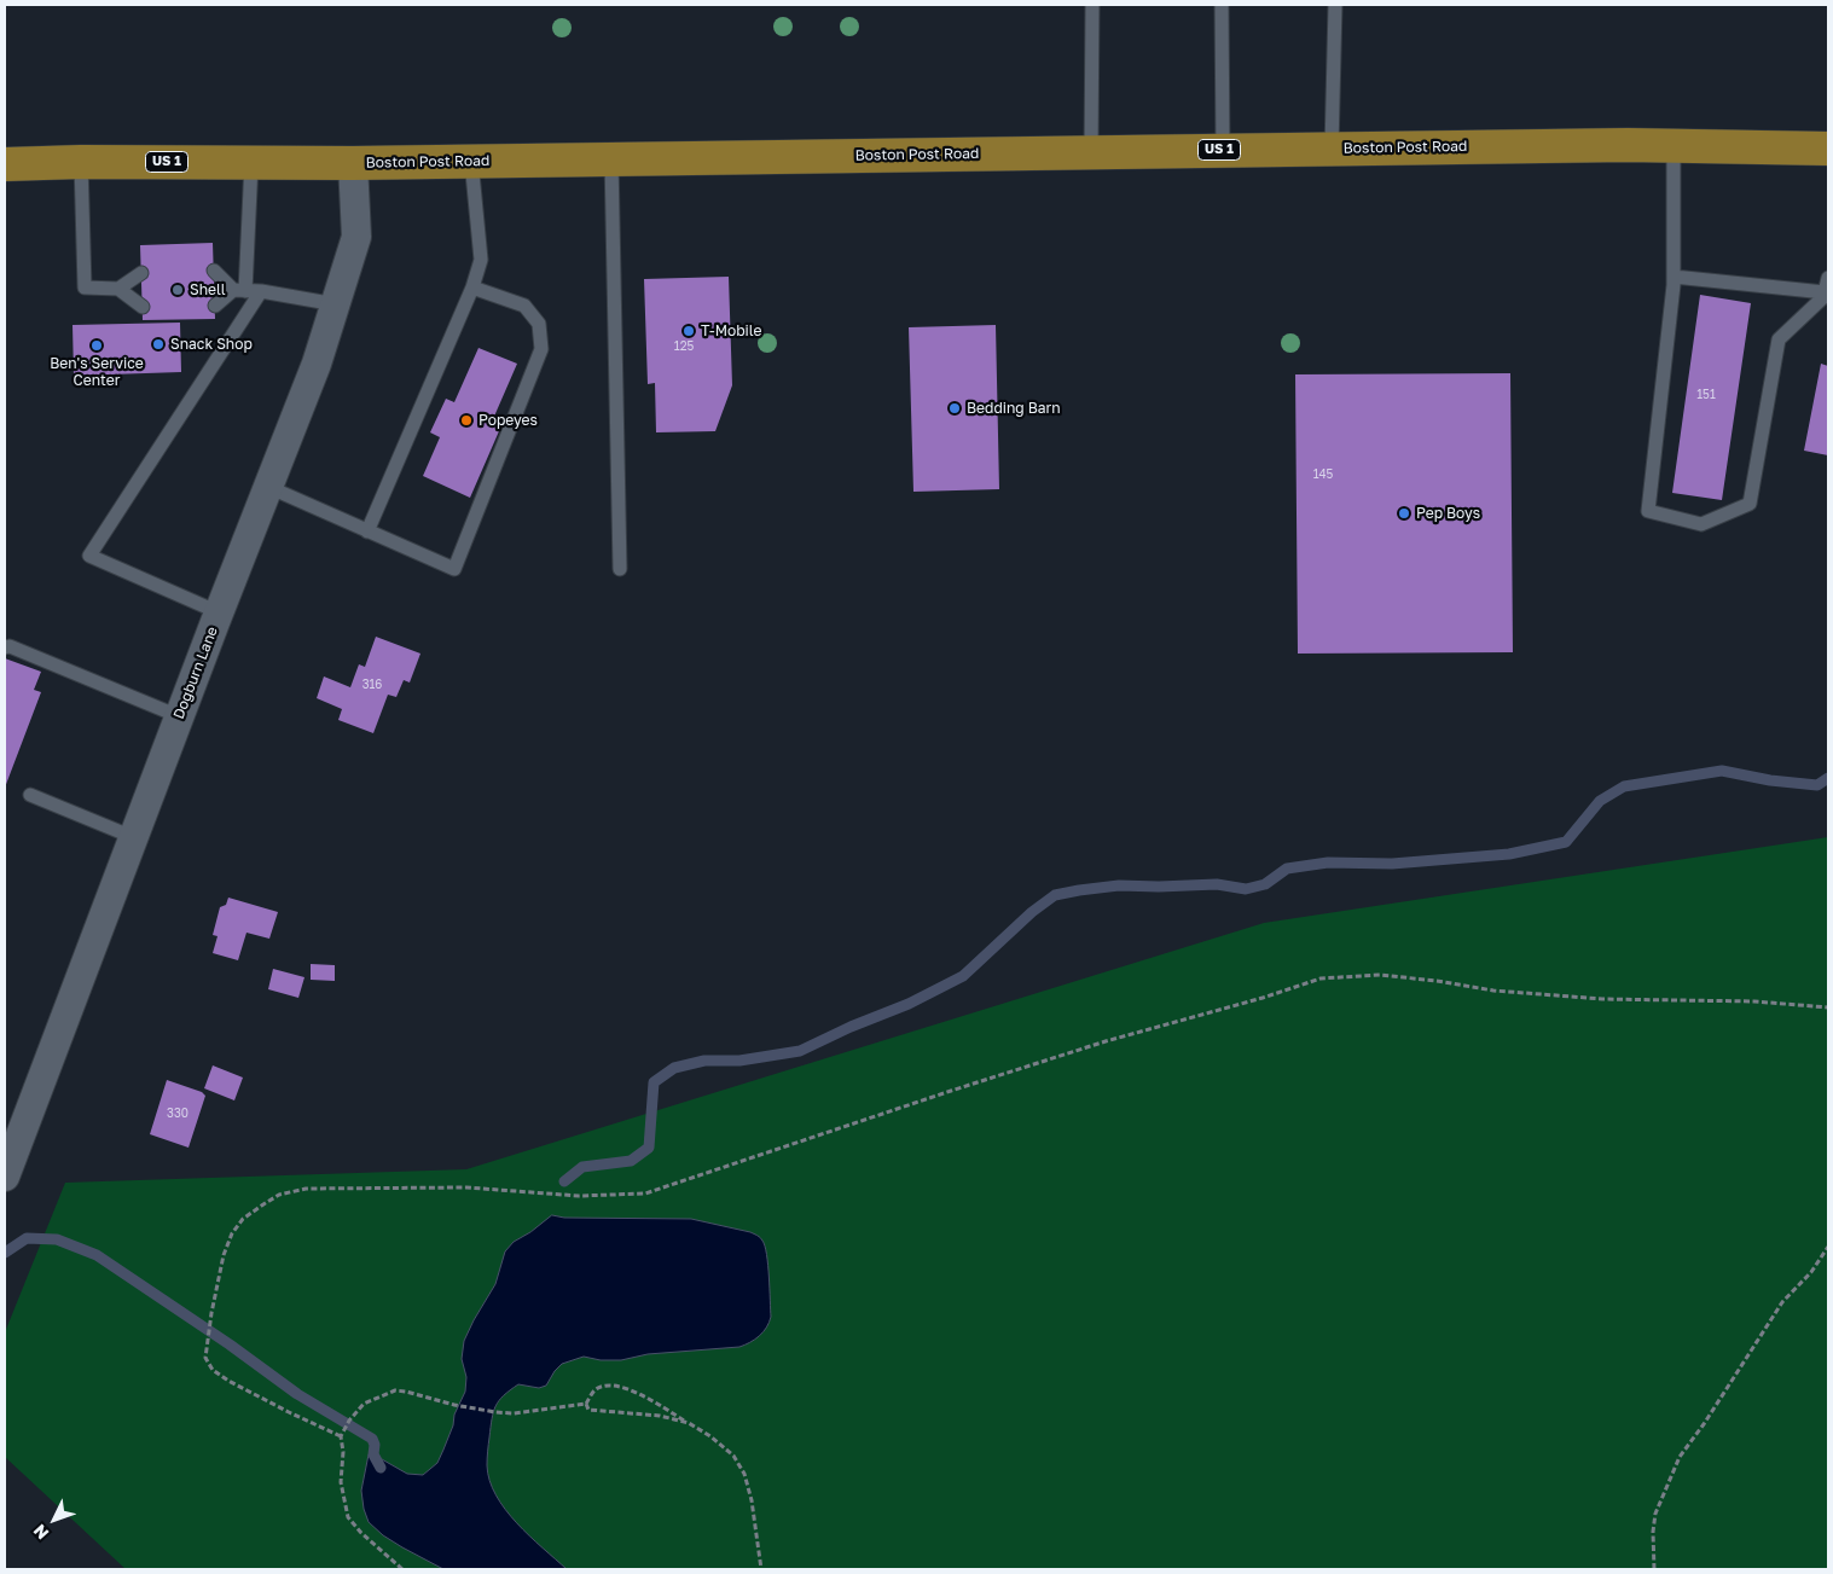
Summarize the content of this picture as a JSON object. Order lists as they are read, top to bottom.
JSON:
{
  "streets": {
    "main road": ["Boston Post Road", "US 1"],
    "street": ["Dogburn Lane"]
  },
  "crossings": [
    ["Boston Post Road", "Dogburn Lane"]
  ],
  "places": [
    "Shell",
    "T-Mobile",
    "Snack Shop",
    "Ben's Service Center",
    "Bedding Barn",
    "Popeyes",
    "Pep Boys"
  ],
  "house_numbers": [
    "125",
    "151",
    "145",
    "316",
    "330"
  ],
  "north": "bottom left"
}
